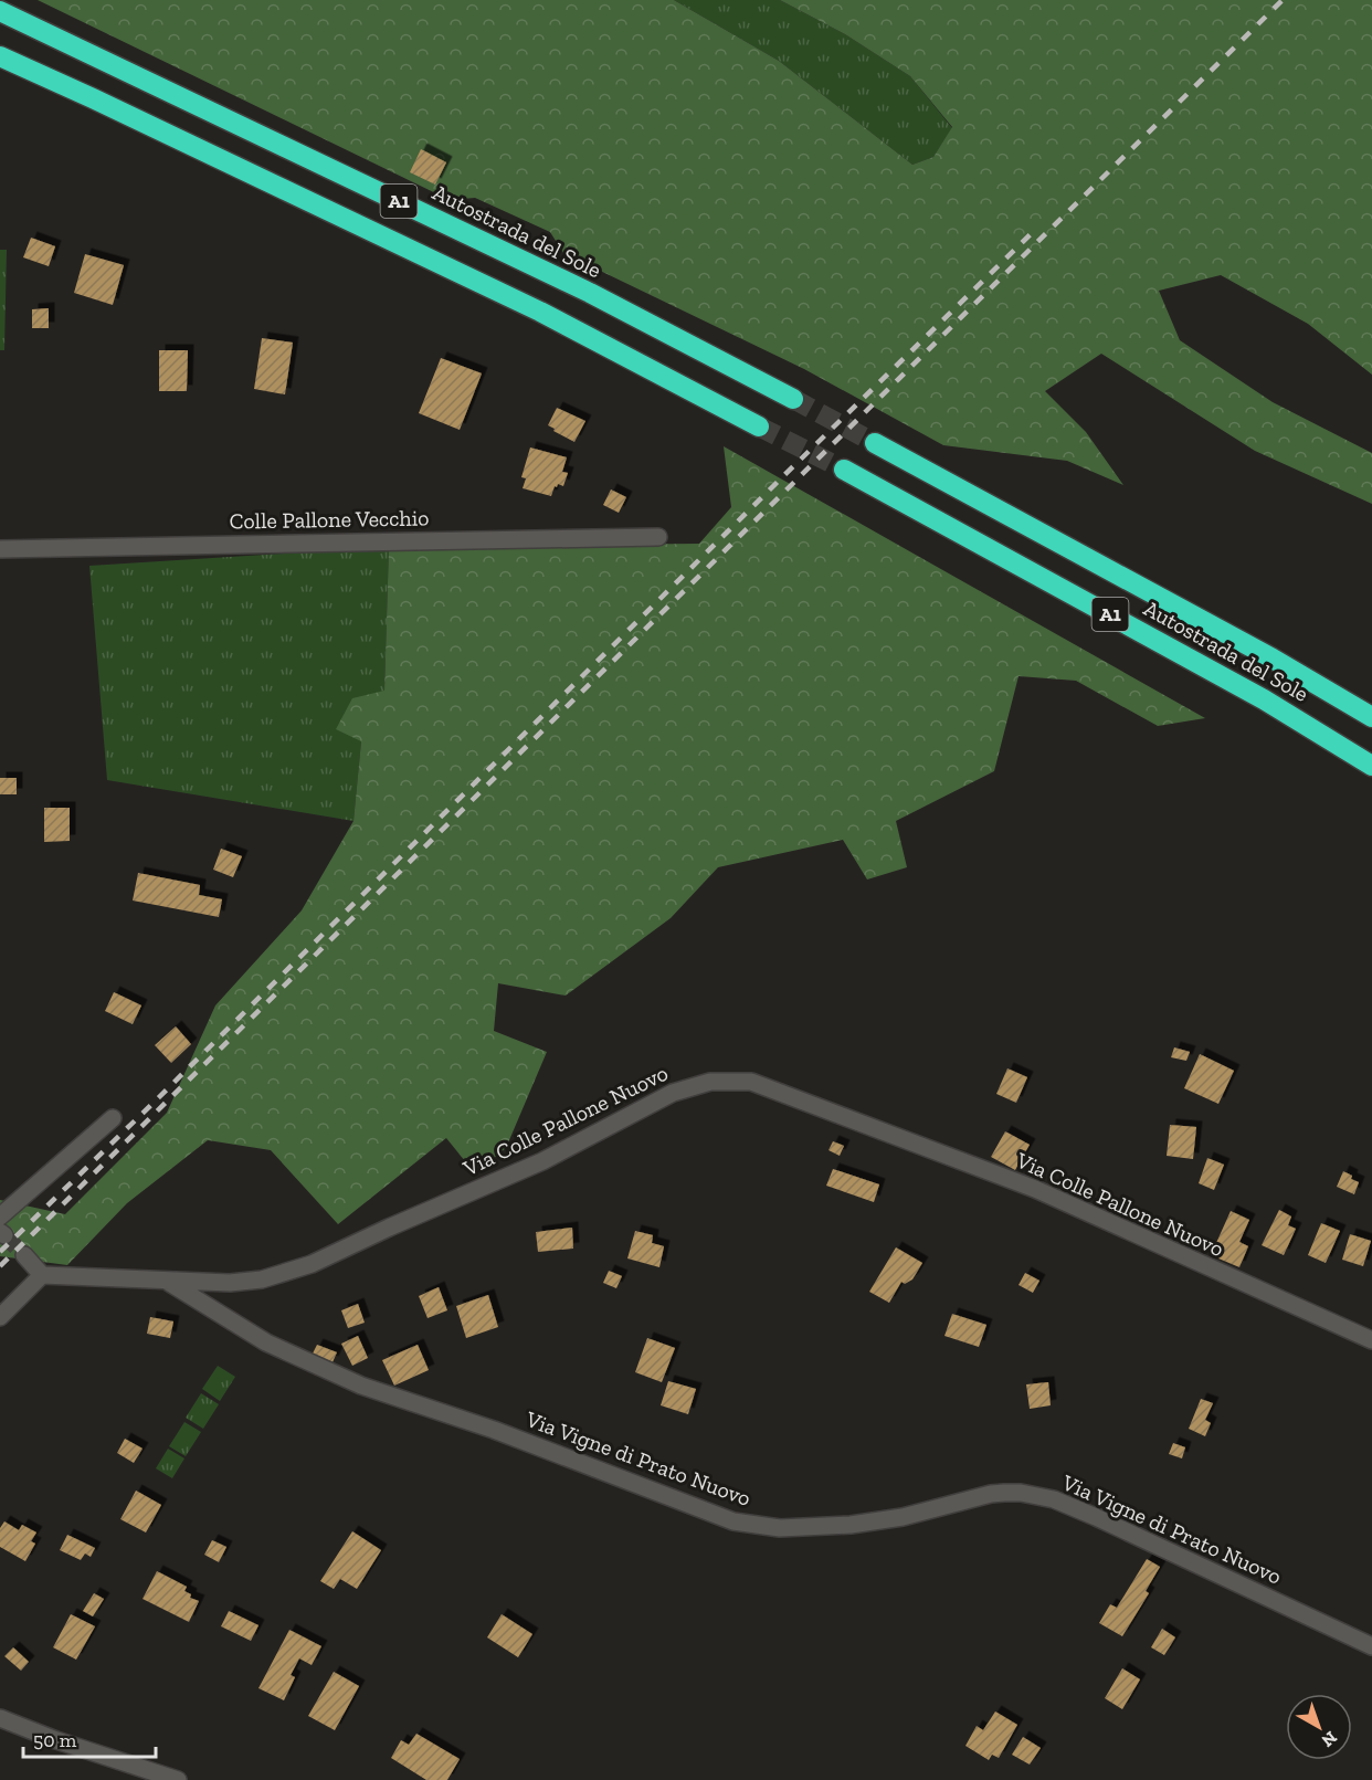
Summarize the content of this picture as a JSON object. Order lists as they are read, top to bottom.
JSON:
{
  "streets": {
    "highway": ["A1", "Autostrada del Sole"],
    "street": ["Colle Pallone Vecchio", "Via Colle Pallone Nuovo", "Via Vigne di Prato Nuovo"]
  },
  "crossings": [
    ["Via Colle Pallone Nuovo", "Via Vigne di Prato Nuovo"]
  ],
  "scale_bar": "50 m",
  "north": "bottom right"
}
